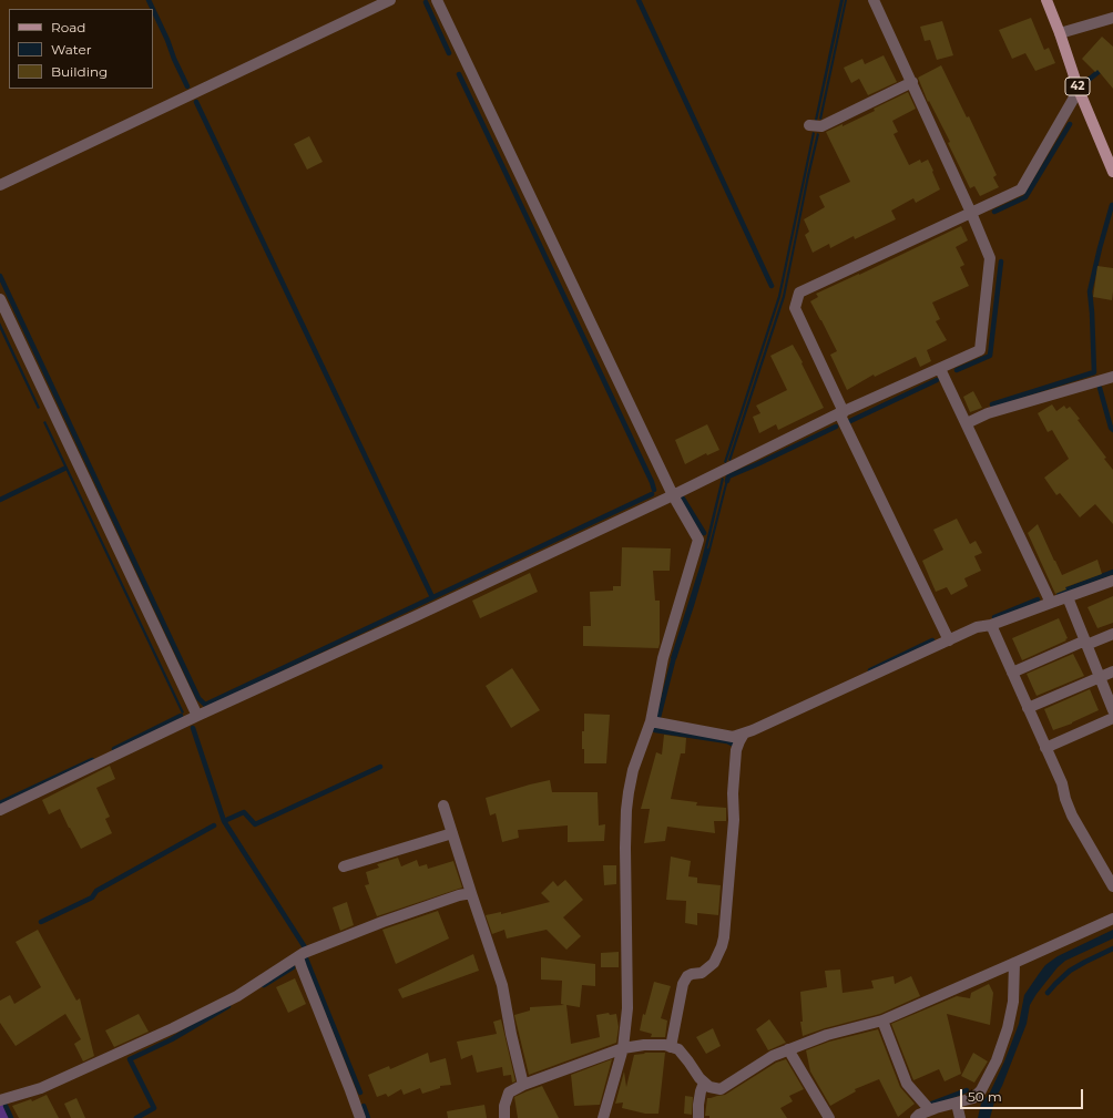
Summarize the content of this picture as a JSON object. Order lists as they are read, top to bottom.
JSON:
{
  "streets": {
    "main road": ["42"]
  },
  "legend": ["Road", "Water", "Building"],
  "scale_bar": "50 m"
}
